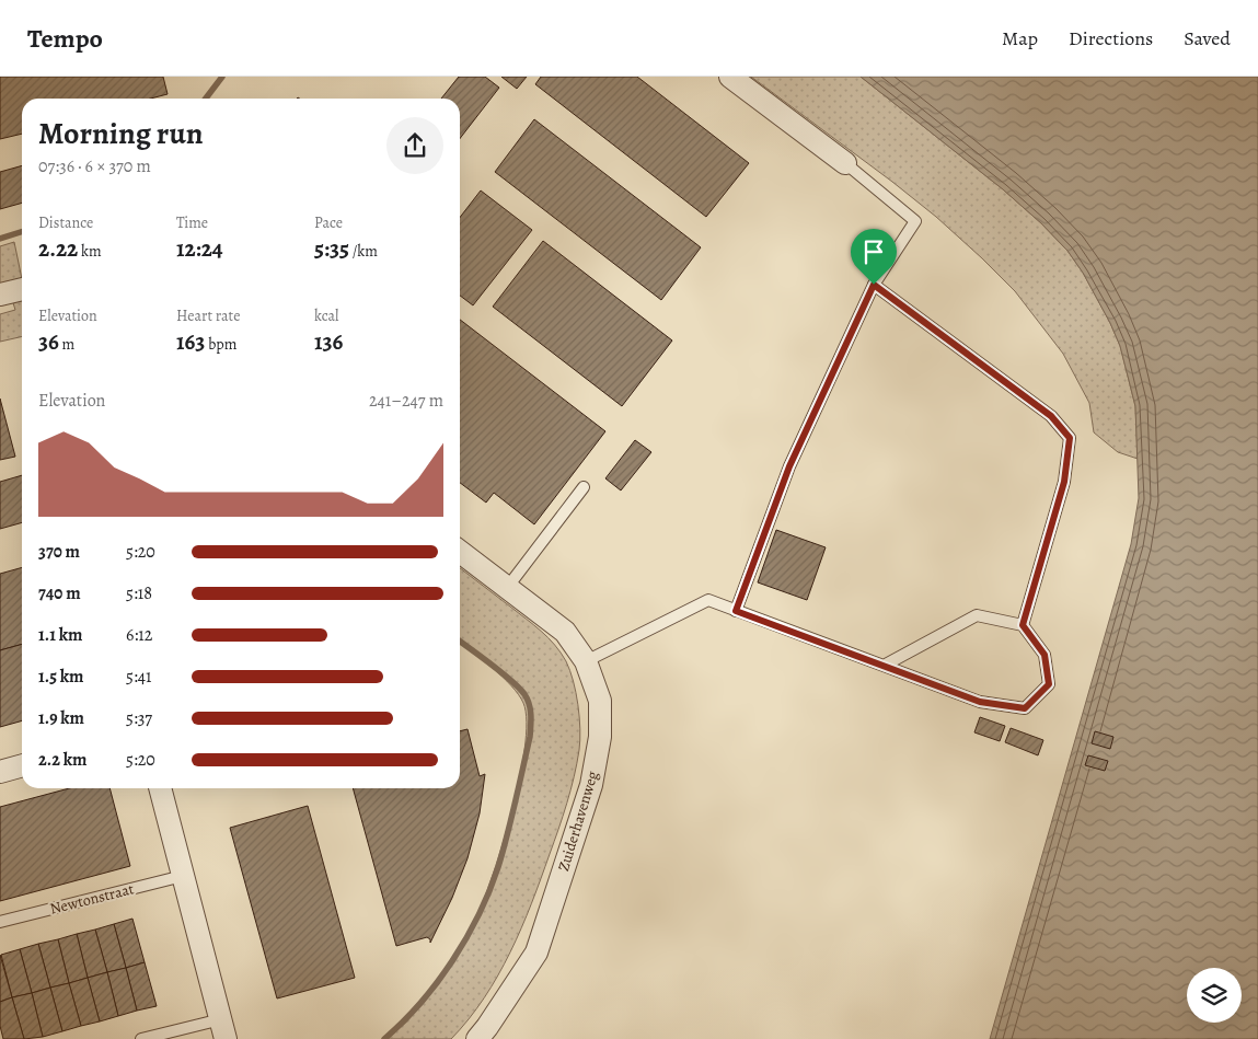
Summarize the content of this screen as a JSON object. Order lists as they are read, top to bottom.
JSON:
{
  "streets": {
    "street": ["Zuiderhavenweg"],
    "lane": ["Newtonstraat"]
  },
  "page": {
    "header": "Tempo",
    "nav": ["Map", "Directions", "Saved"],
    "heading": ["Morning run", "07:36 · 6 × 370 m"],
    "stats": [
      ["Distance", "2.22 km"],
      ["Time", "12:24"],
      ["Pace", "5:35 /km"],
      ["Elevation", "36 m"],
      ["Heart rate", "163 bpm"],
      ["kcal", "136"]
    ],
    "chart": ["Elevation", "241–247 m"],
    "list": [
      {
        "name": "370 m",
        "note": "5:20"
      },
      {
        "name": "740 m",
        "note": "5:18"
      },
      {
        "name": "1.1 km",
        "note": "6:12"
      },
      {
        "name": "1.5 km",
        "note": "5:41"
      },
      {
        "name": "1.9 km",
        "note": "5:37"
      },
      {
        "name": "2.2 km",
        "note": "5:20"
      }
    ]
  }
}
